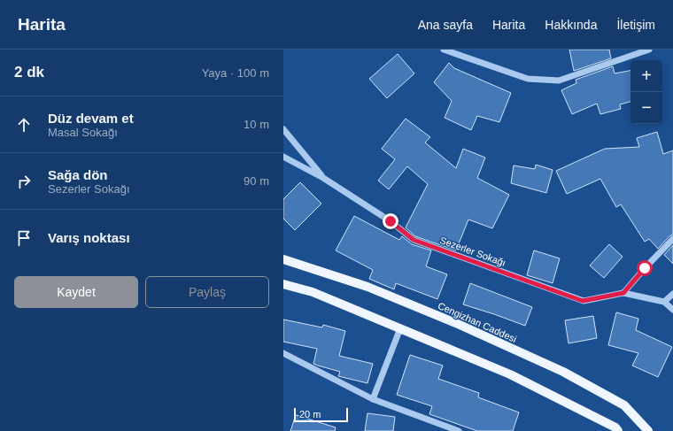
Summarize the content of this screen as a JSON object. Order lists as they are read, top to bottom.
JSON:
{
  "streets": {
    "main road": ["Cengizhan Caddesi"],
    "street": ["Sezerler Sokağı"]
  },
  "scale_bar": "20 m",
  "page": {
    "header": "Harita",
    "nav": [
      "Ana sayfa",
      "Harita",
      "Hakkında",
      "İletişim"
    ],
    "heading": ["2 dk", "Yaya · 100 m"],
    "map_buttons": ["+", "−"],
    "list": [
      ["Düz devam et", "Masal Sokağı", "10 m"],
      ["Sağa dön", "Sezerler Sokağı", "90 m"],
      "Varış noktası"
    ],
    "buttons": ["Kaydet", "Paylaş"],
    "scale": "20 m"
  }
}
